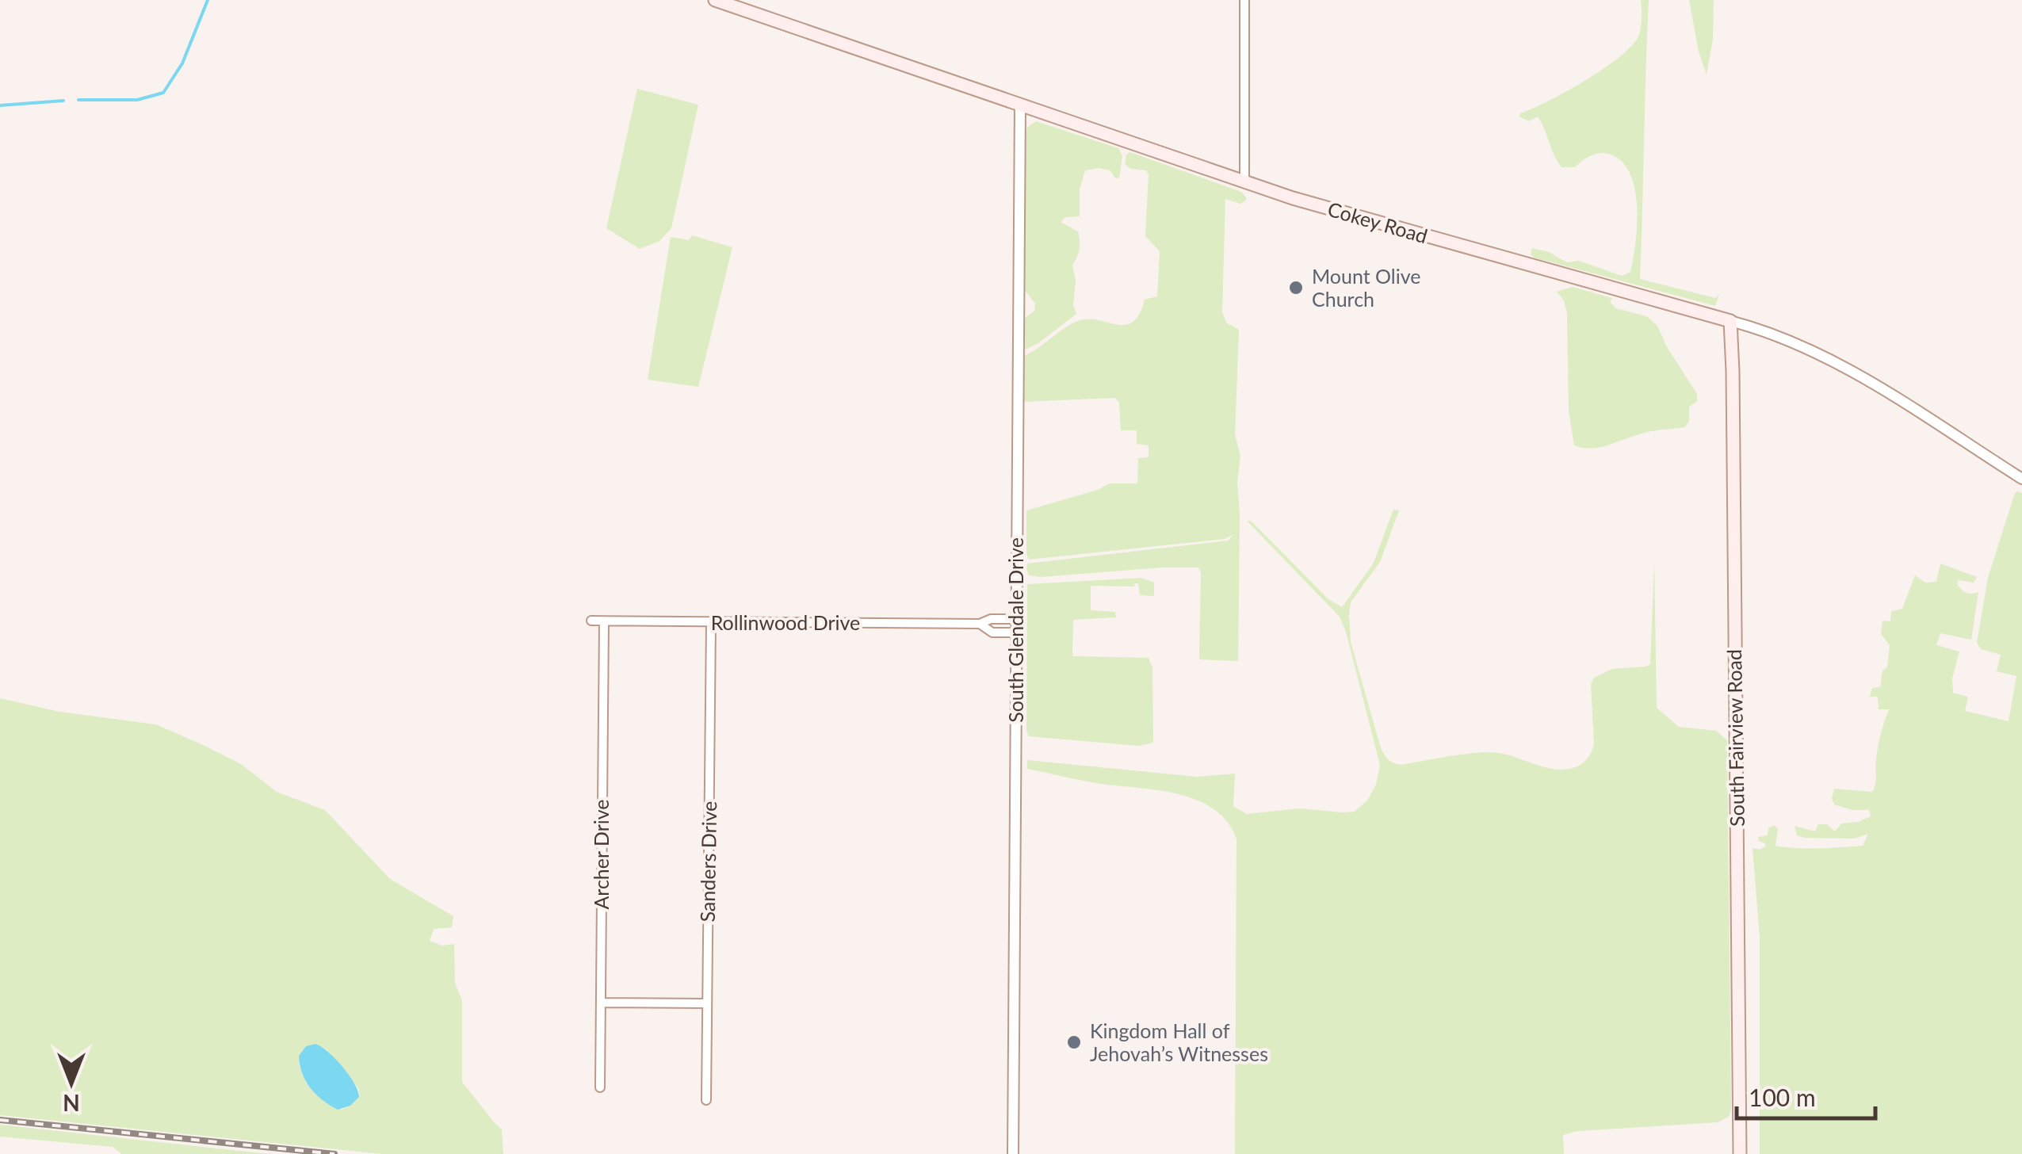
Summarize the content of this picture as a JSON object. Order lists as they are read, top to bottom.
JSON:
{
  "streets": {
    "main road": ["Cokey Road", "South Fairview Road"],
    "street": [
      "Rollinwood Drive",
      "South Glendale Drive",
      "Archer Drive",
      "Sanders Drive"
    ]
  },
  "crossings": [
    ["Cokey Road", "South Glendale Drive"],
    ["Cokey Road", "South Fairview Road"],
    ["Rollinwood Drive", "South Glendale Drive"],
    ["Rollinwood Drive", "Archer Drive"],
    ["Rollinwood Drive", "Sanders Drive"]
  ],
  "places": ["Mount Olive Church", "Kingdom Hall of Jehovah’s Witnesses"],
  "scale_bar": "100 m",
  "north": "bottom"
}
